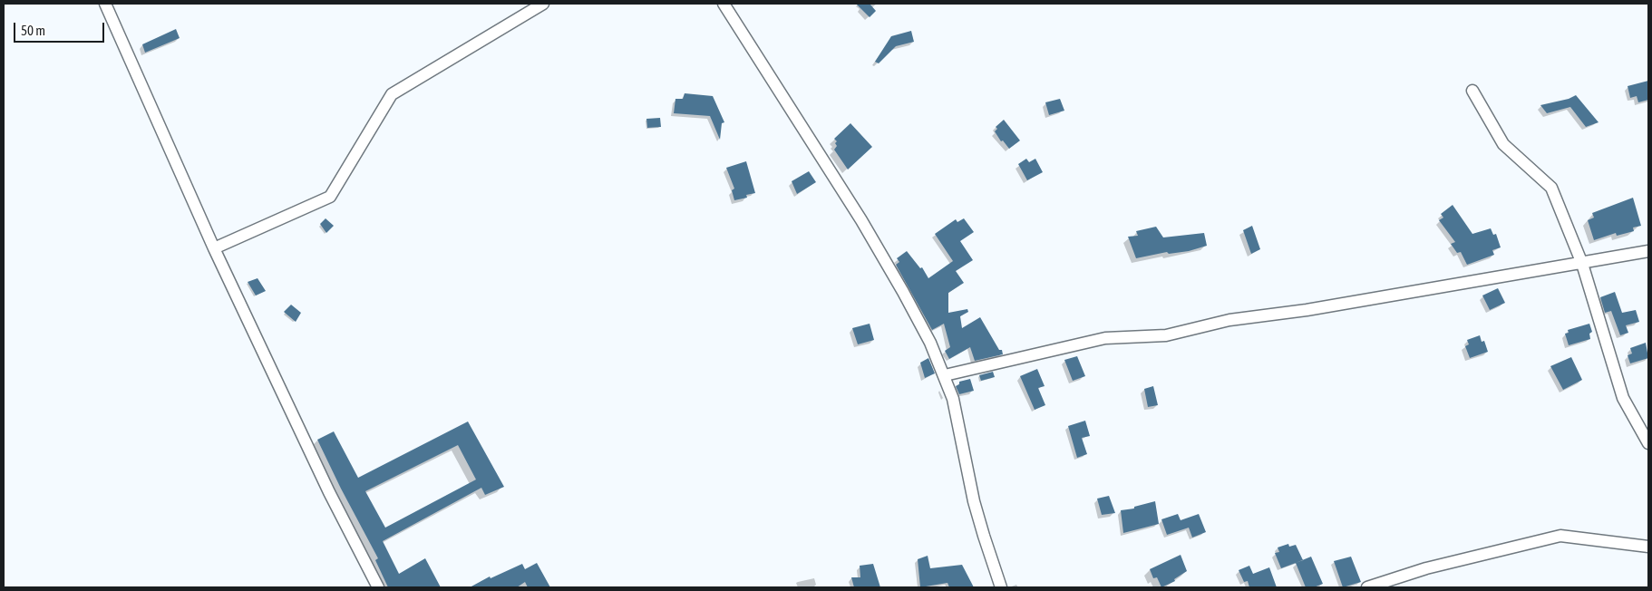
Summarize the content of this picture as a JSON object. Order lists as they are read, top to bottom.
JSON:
{
  "scale_bar": "50 m"
}
